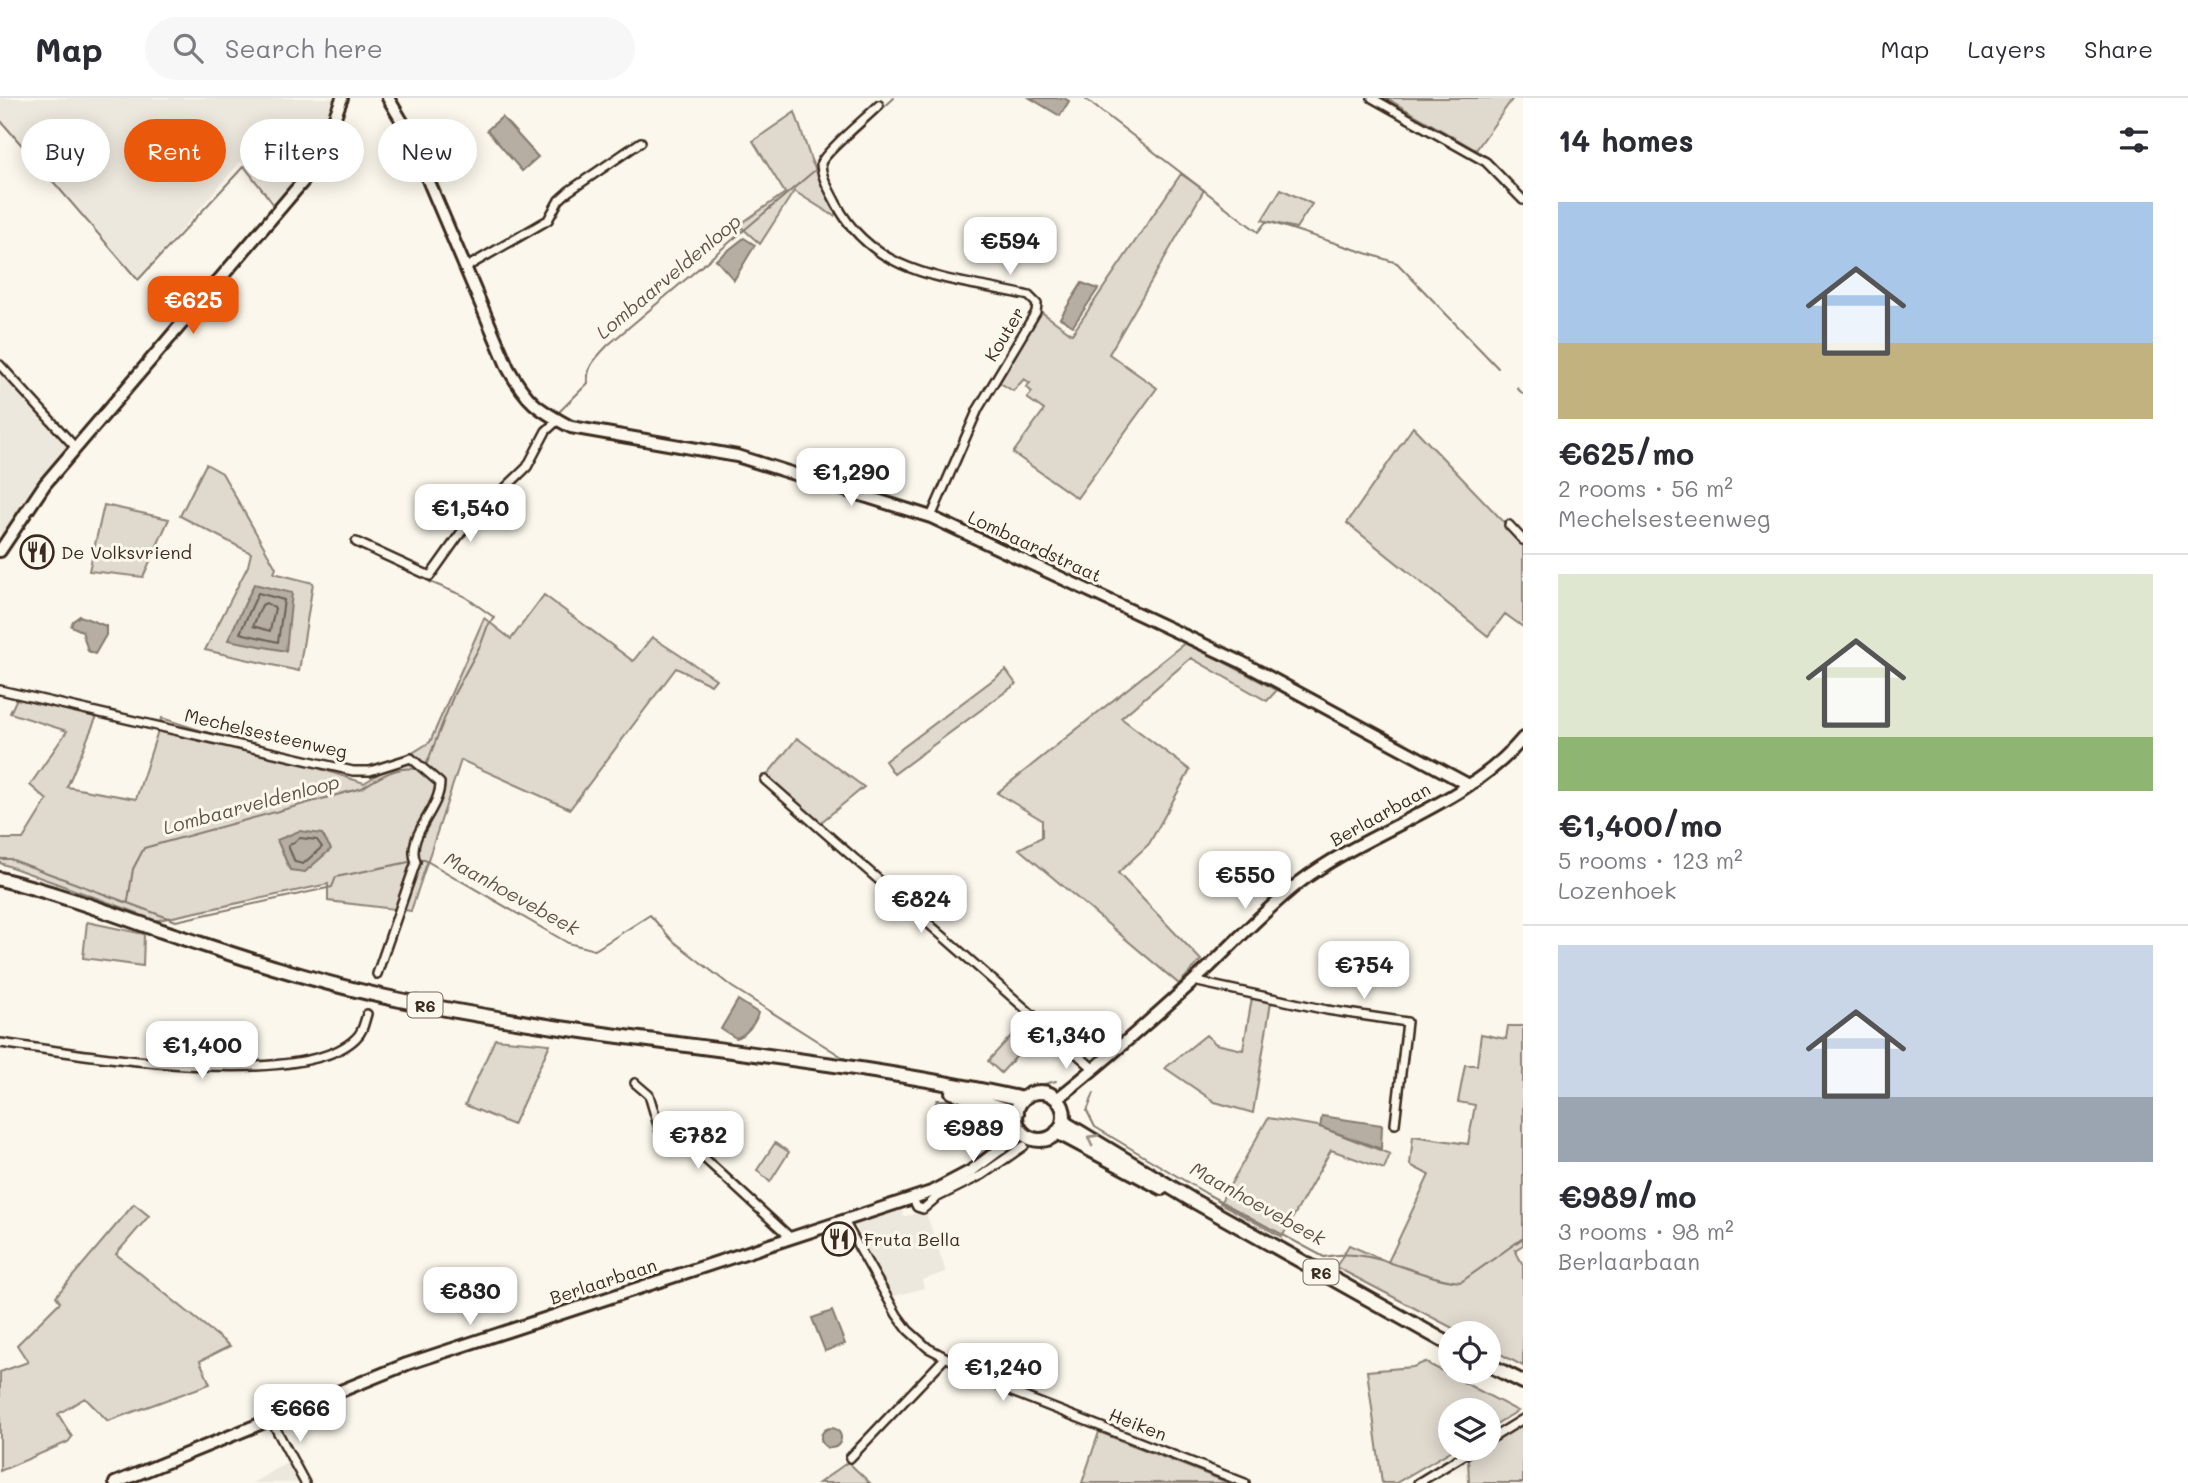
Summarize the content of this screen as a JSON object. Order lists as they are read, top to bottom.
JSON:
{
  "streets": {
    "main road": ["R6"],
    "street": [
      "Kouter",
      "Lombaardstraat",
      "Mechelsesteenweg",
      "Berlaarbaan",
      "Heiken"
    ]
  },
  "crossings": [
    ["Kouter", "Lombaardstraat"],
    ["Lombaardstraat", "Berlaarbaan"],
    ["Berlaarbaan", "R6"],
    ["Berlaarbaan", "Heiken"]
  ],
  "water": ["Lombaarveldenloop", "Maanhoevebeek"],
  "places": {
    "restaurant": ["De Volksvriend", "Fruta Bella"]
  },
  "page": {
    "header": "Map",
    "search": "Search here",
    "nav": ["Map", "Layers", "Share"],
    "heading": "14 homes",
    "chip": [
      "Buy",
      "Rent",
      "Filters",
      "New"
    ],
    "list": [
      {
        "name": "€625/mo",
        "note": "2 rooms · 56 m² · Mechelsesteenweg"
      },
      {
        "name": "€1,400/mo",
        "note": "5 rooms · 123 m² · Lozenhoek"
      },
      {
        "name": "€989/mo",
        "note": "3 rooms · 98 m² · Berlaarbaan"
      }
    ],
    "price": [
      "€594",
      "€625",
      "€1,290",
      "€1,540",
      "€550",
      "€824",
      "€754",
      "€1,340",
      "€1,400",
      "€989",
      "€782",
      "€830",
      "€1,240",
      "€666"
    ]
  }
}
